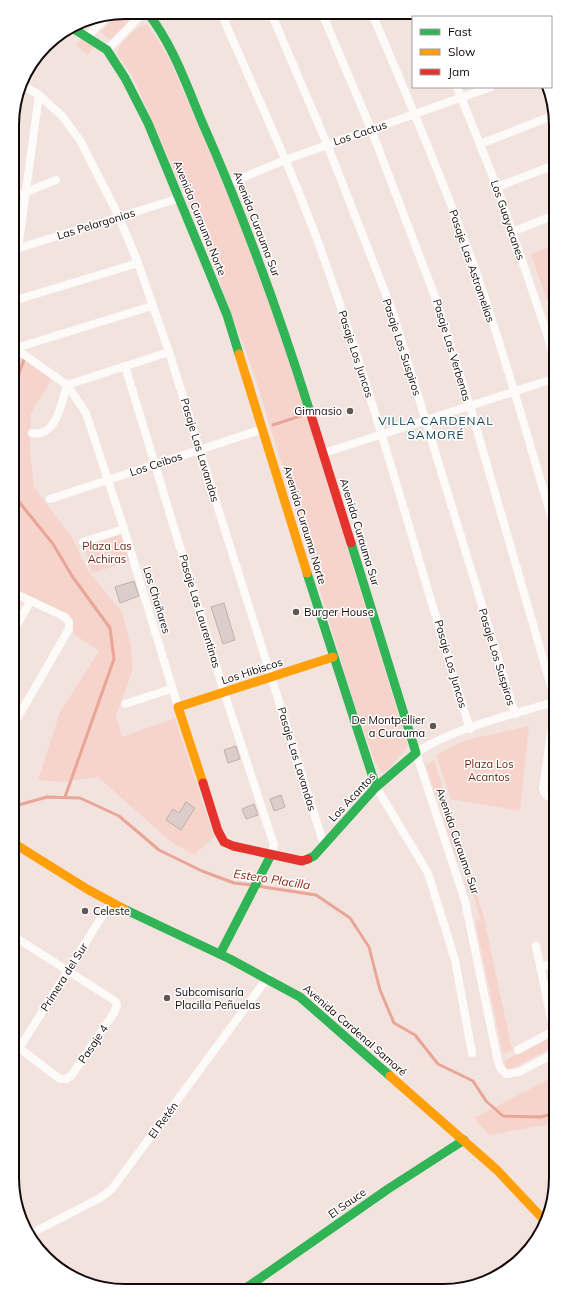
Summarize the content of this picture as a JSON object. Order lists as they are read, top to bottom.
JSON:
{
  "streets": {
    "street": [
      "Los Cactus",
      "Avenida Curauma Norte",
      "Los Guayacanes",
      "Las Pelargonias",
      "Avenida Curauma Sur",
      "Pasaje Las Astromelias",
      "Pasaje Los Suspiros",
      "Pasaje Las Verbenas",
      "Pasaje Los Juncos",
      "Pasaje Las Lavandas",
      "Los Ceibos",
      "Los Chañares",
      "Pasaje Las Laurentinas",
      "Los Hibiscos",
      "Los Acantos",
      "Primera del Sur",
      "Avenida Cardenal Samoré",
      "Pasaje 4",
      "El Retén",
      "El Sauce"
    ]
  },
  "crossings": [
    ["Los Cactus", "Los Guayacanes"],
    ["Los Cactus", "Avenida Curauma Sur"],
    ["Los Cactus", "Pasaje Las Astromelias"],
    ["Los Cactus", "Pasaje Los Suspiros"],
    ["Los Cactus", "Pasaje Las Verbenas"],
    ["Los Cactus", "Pasaje Los Juncos"],
    ["Avenida Curauma Norte", "Las Pelargonias"],
    ["Avenida Curauma Norte", "Los Ceibos"],
    ["Avenida Curauma Norte", "Los Hibiscos"],
    ["Avenida Curauma Norte", "Los Acantos"],
    ["Las Pelargonias", "Pasaje Las Lavandas"],
    ["Avenida Curauma Sur", "Los Acantos"],
    ["Pasaje Los Suspiros", "Los Acantos"],
    ["Pasaje Los Juncos", "Los Acantos"],
    ["Pasaje Las Lavandas", "Los Ceibos"],
    ["Pasaje Las Lavandas", "Los Hibiscos"],
    ["Pasaje Las Lavandas", "Los Acantos"],
    ["Los Ceibos", "Los Chañares"],
    ["Los Ceibos", "Pasaje Las Laurentinas"],
    ["Los Chañares", "Pasaje Las Laurentinas"],
    ["Los Chañares", "Los Hibiscos"],
    ["Los Chañares", "Los Acantos"],
    ["Pasaje Las Laurentinas", "Los Hibiscos"],
    ["Pasaje Las Laurentinas", "Los Acantos"],
    ["Primera del Sur", "Avenida Cardenal Samoré"],
    ["Primera del Sur", "Pasaje 4"],
    ["Avenida Cardenal Samoré", "El Retén"],
    ["Avenida Cardenal Samoré", "El Sauce"]
  ],
  "districts": ["VILLA CARDENAL SAMORÉ"],
  "water": ["Estero Placilla"],
  "parks": ["Plaza Las Achiras", "Plaza Los Acantos"],
  "places": [
    "Gimnasio",
    "Burger House",
    "De Montpellier a Curauma",
    "Celeste",
    "Subcomisaría Placilla Peñuelas"
  ],
  "legend": ["Fast", "Slow", "Jam"]
}
